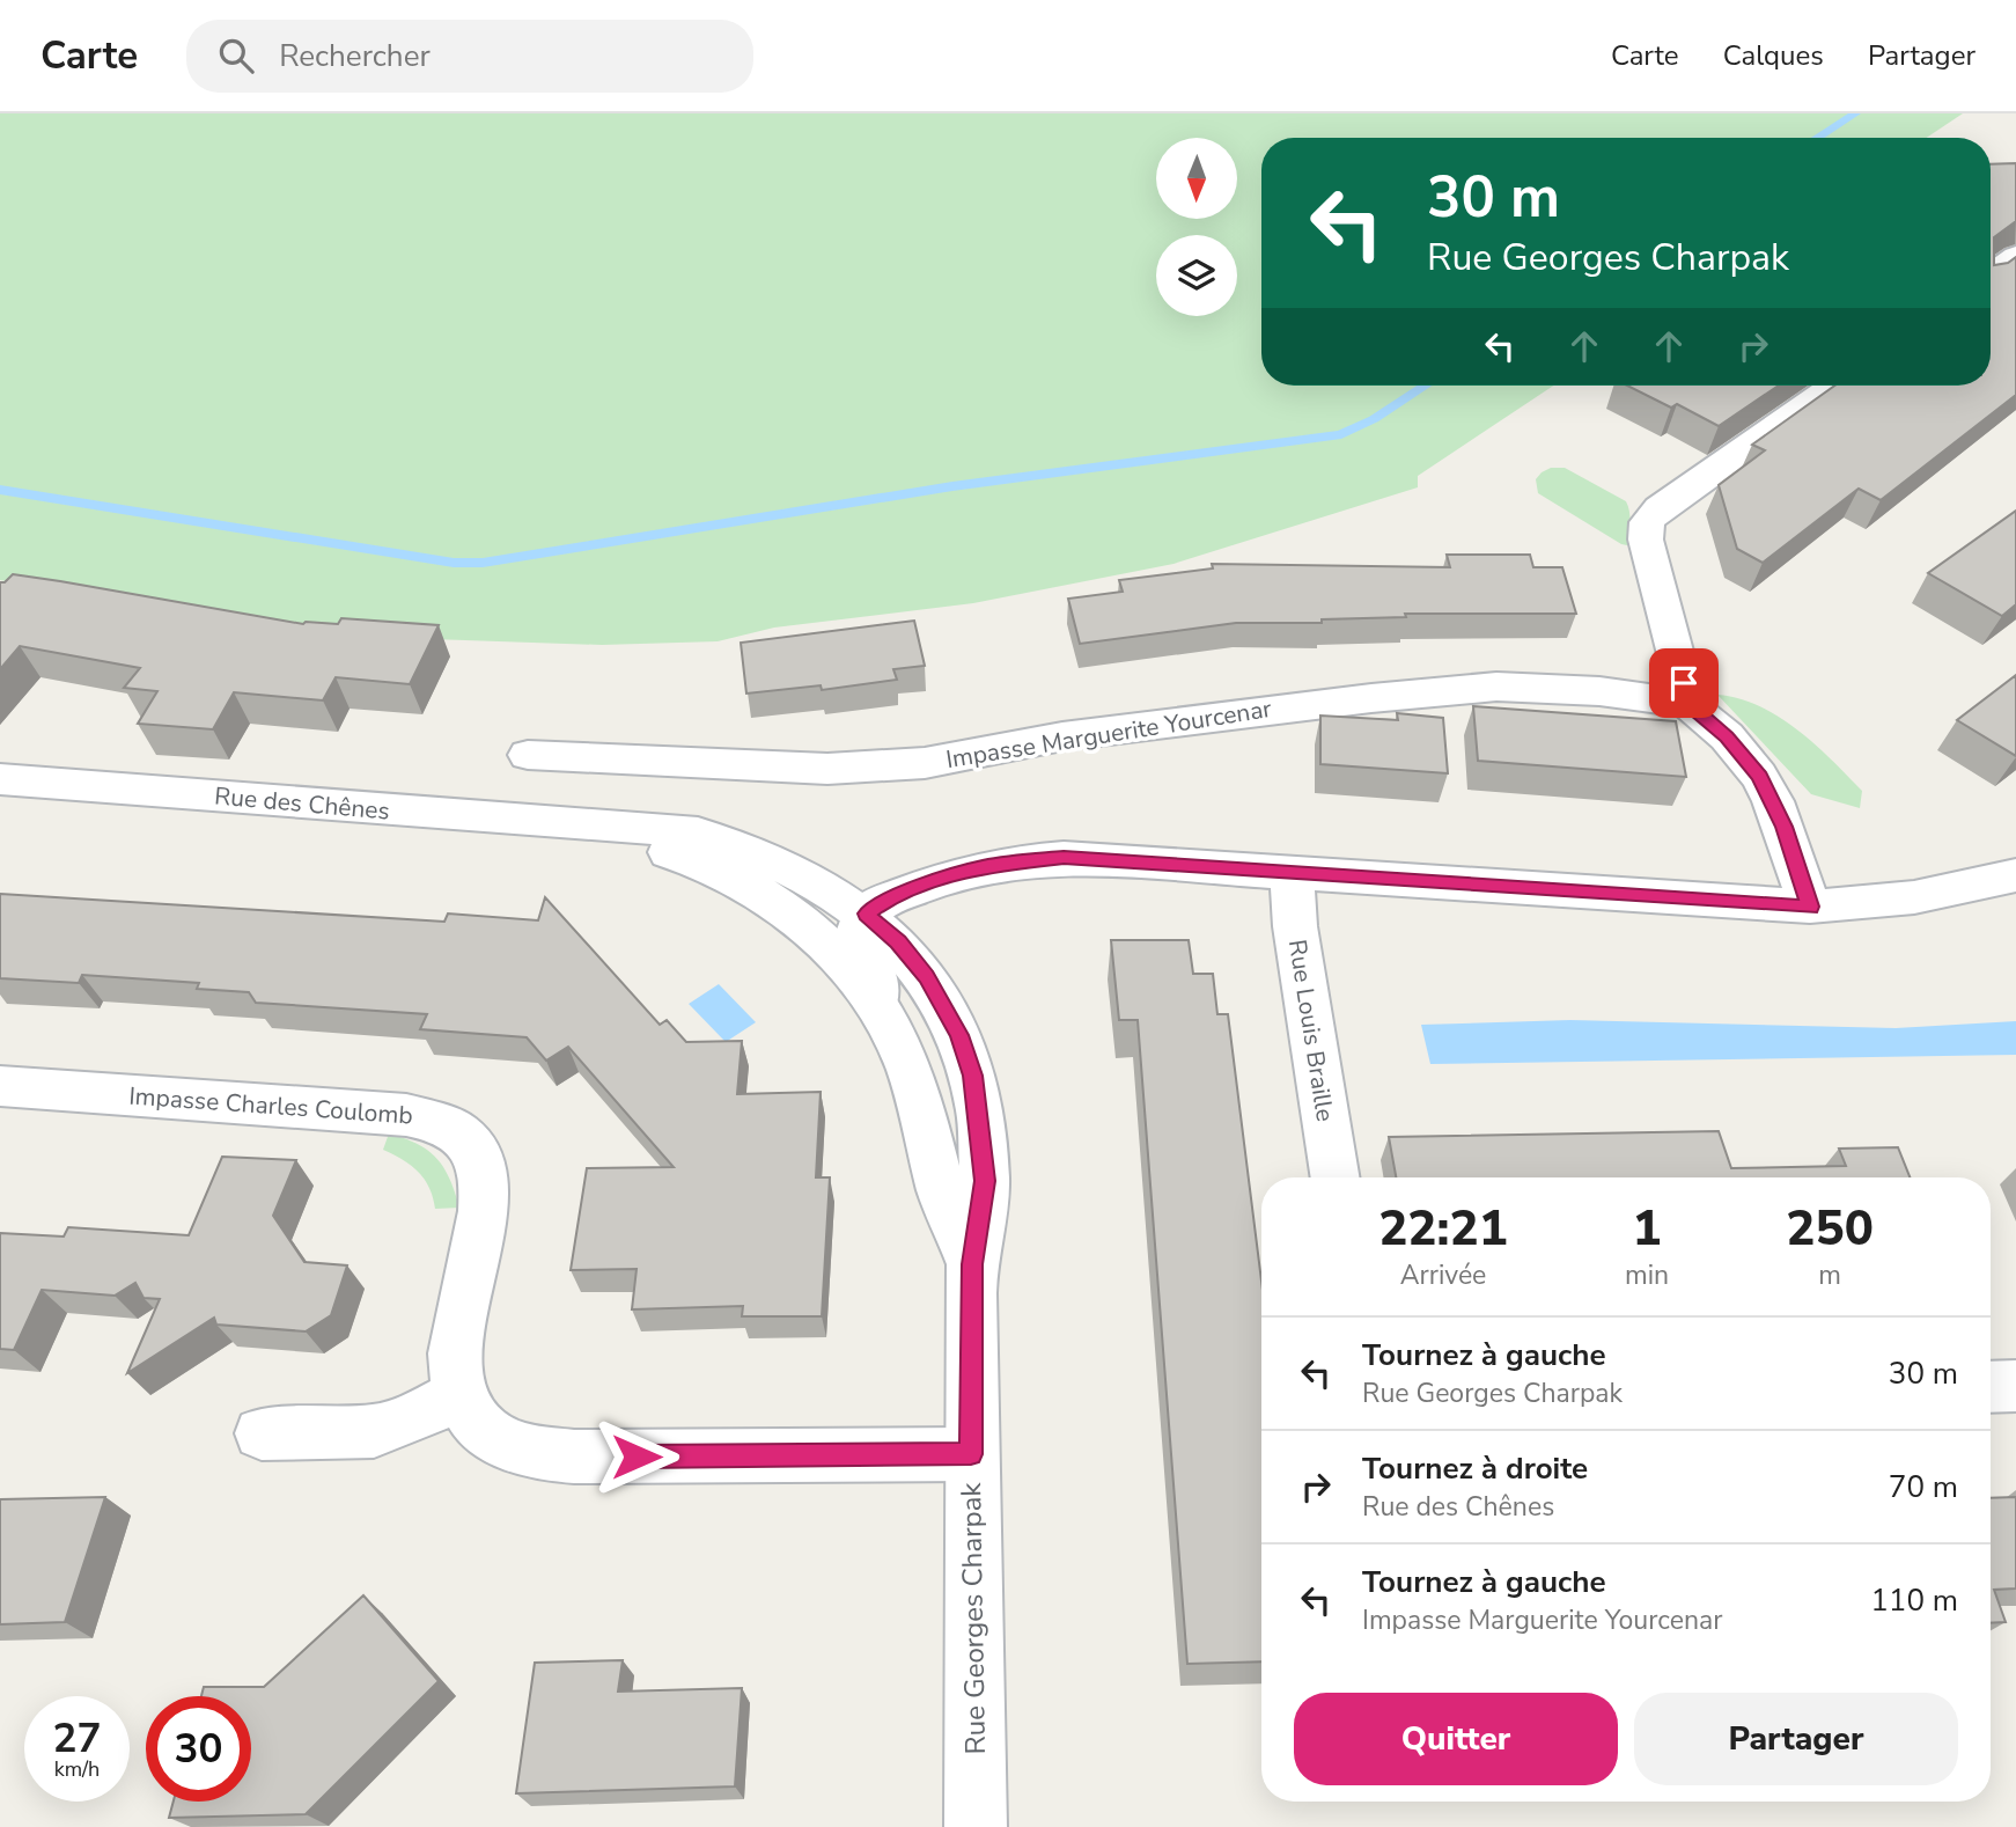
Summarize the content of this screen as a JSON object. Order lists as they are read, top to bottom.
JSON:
{
  "streets": {
    "street": [
      "Impasse Marguerite Yourcenar",
      "Rue des Chênes",
      "Rue Louis Braille",
      "Impasse Charles Coulomb",
      "Rue Georges Charpak"
    ]
  },
  "crossings": [
    ["Rue des Chênes", "Rue Georges Charpak"]
  ],
  "north": "bottom",
  "page": {
    "header": "Carte",
    "search": "Rechercher",
    "nav": ["Carte", "Calques", "Partager"],
    "turn": ["30 m", "Rue Georges Charpak"],
    "eta": [
      "22:21",
      "Arrivée",
      "1",
      "min",
      "250",
      "m"
    ],
    "list": [
      {
        "name": "Tournez à gauche",
        "note": "Rue Georges Charpak",
        "value": "30 m"
      },
      {
        "name": "Tournez à droite",
        "note": "Rue des Chênes",
        "value": "70 m"
      },
      {
        "name": "Tournez à gauche",
        "note": "Impasse Marguerite Yourcenar",
        "value": "110 m"
      }
    ],
    "buttons": ["Quitter", "Partager"],
    "speed": "27 km/h",
    "limit": "30"
  }
}
